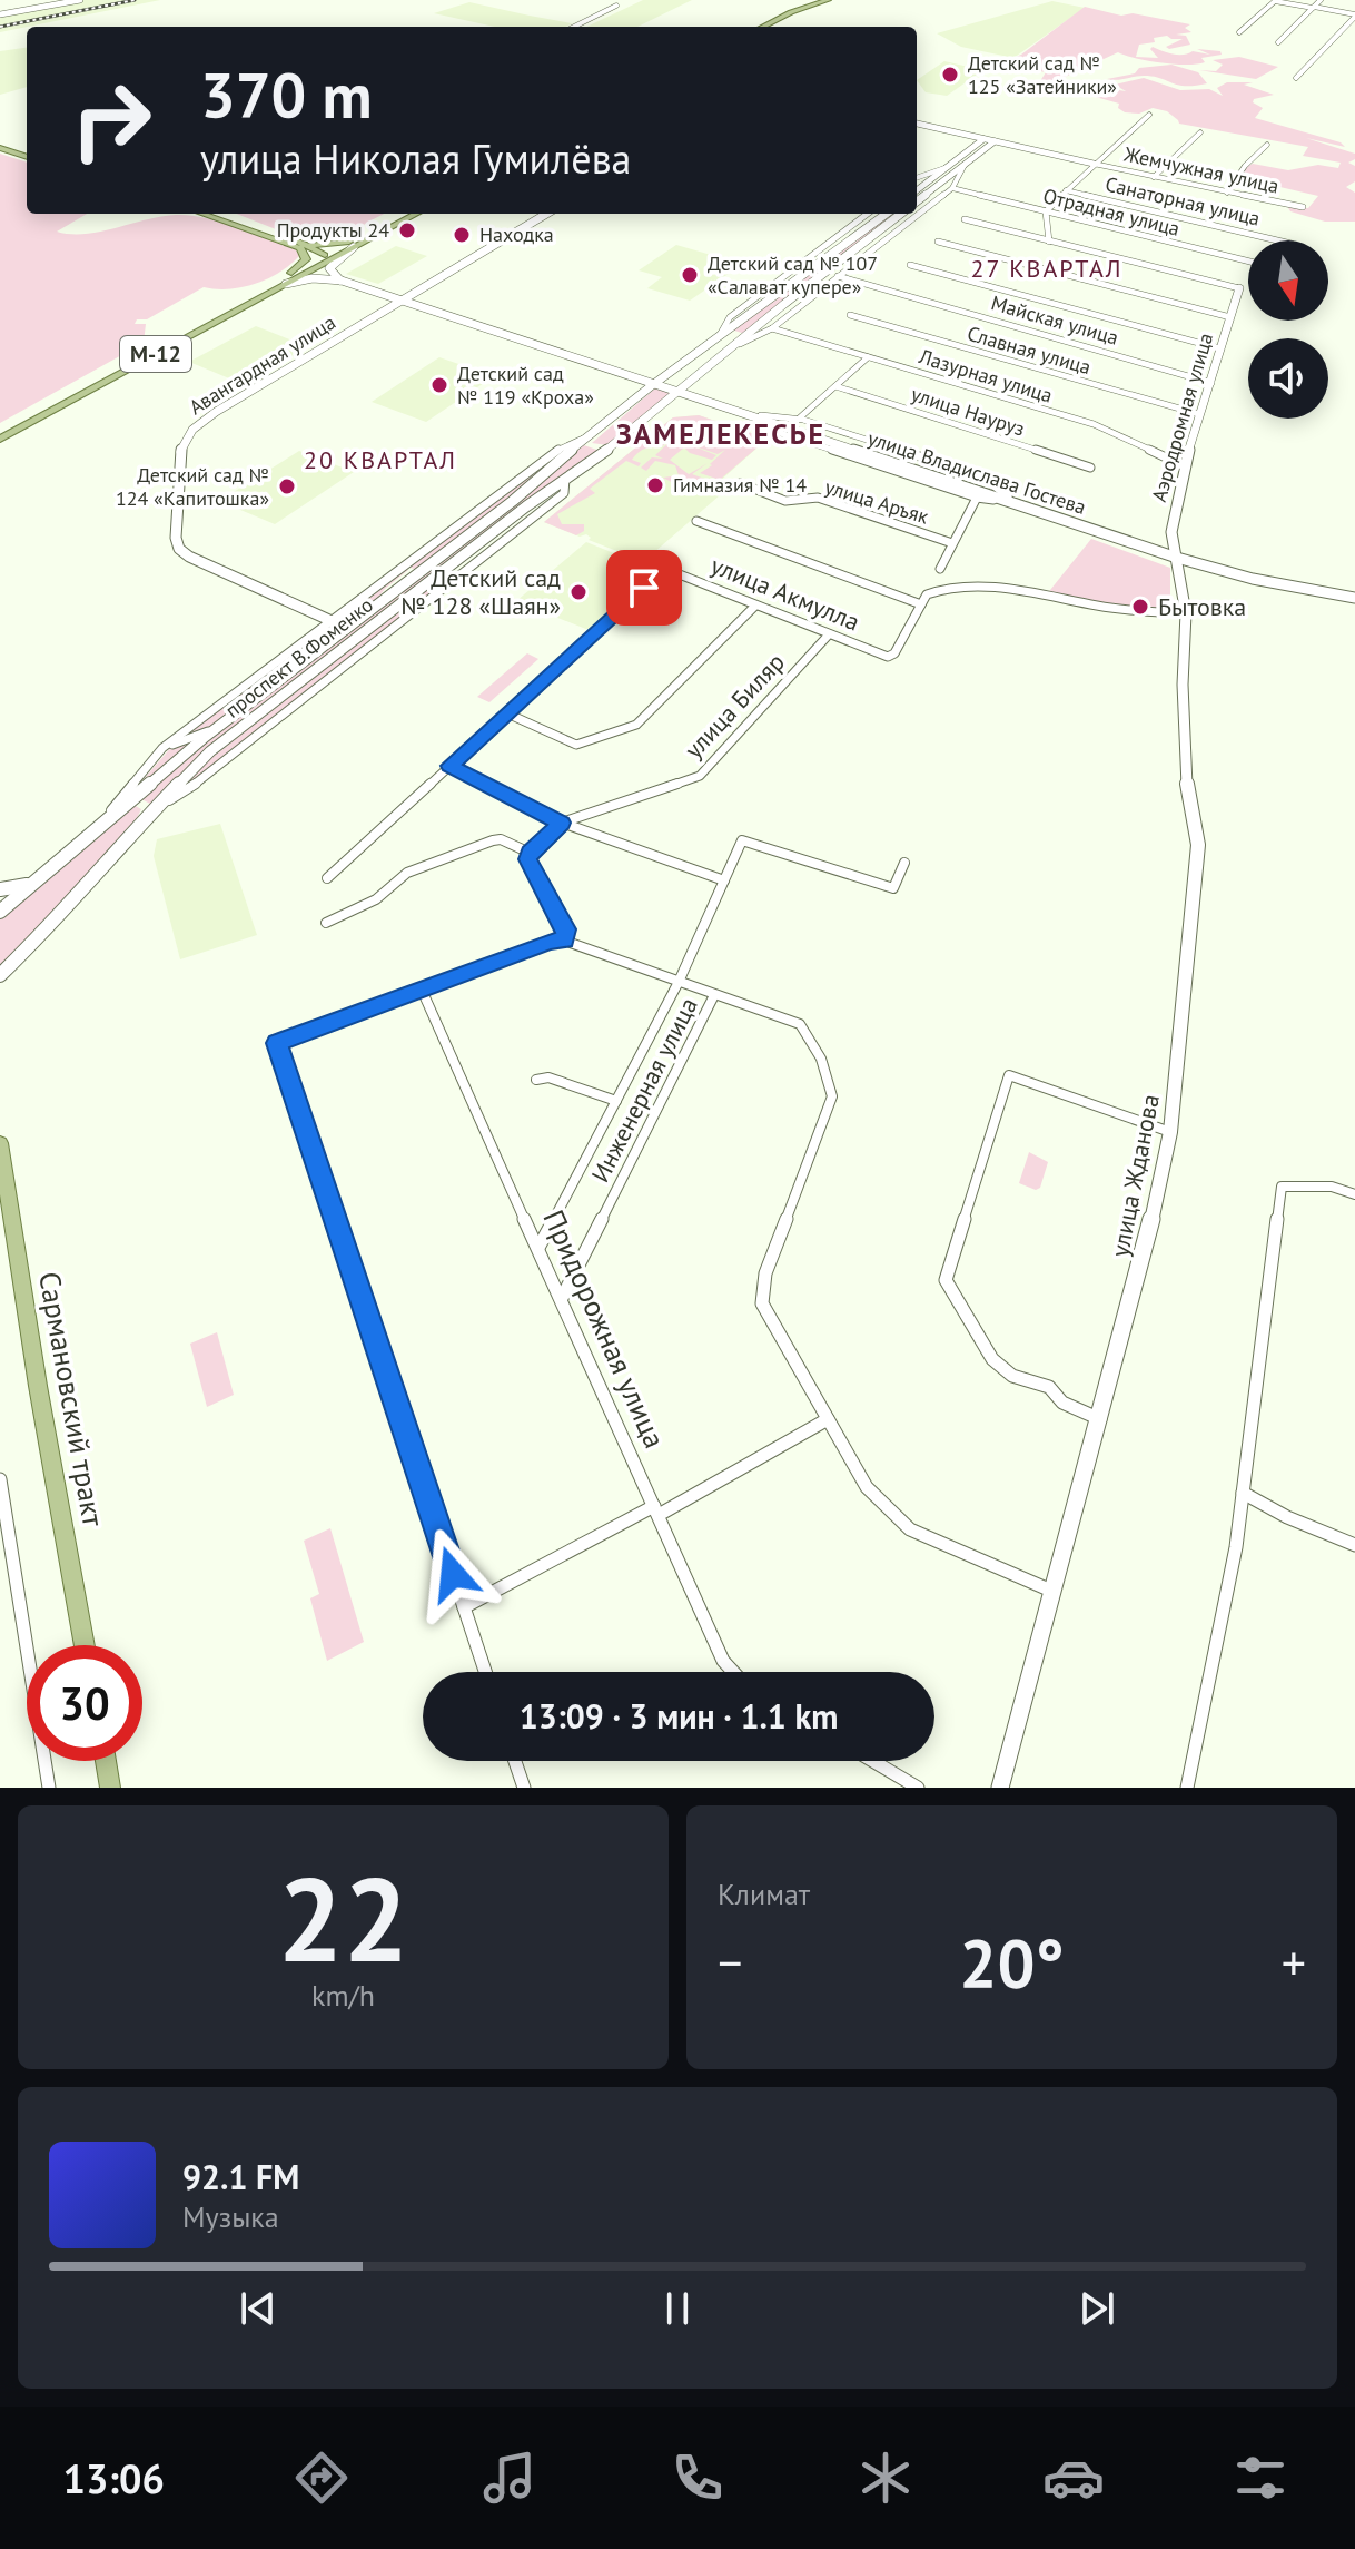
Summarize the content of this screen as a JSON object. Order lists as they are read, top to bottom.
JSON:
{
  "streets": {
    "main road": [
      "М-12",
      "Авангардная улица",
      "Аэродромная улица",
      "улица Владислава Гостева",
      "проспект В.Фоменко",
      "улица Жданова",
      "Сармановский тракт"
    ],
    "street": [
      "Жемчужная улица",
      "Санаторная улица",
      "Отрадная улица",
      "Майская улица",
      "Славная улица",
      "Лазурная улица",
      "улица Науруз",
      "улица Аръяк",
      "улица Акмулла",
      "улица Биляр",
      "Инженерная улица",
      "Придорожная улица"
    ]
  },
  "crossings": [
    ["Майская улица", "Аэродромная улица"],
    ["Славная улица", "Аэродромная улица"],
    ["М-12", "улица Владислава Гостева"],
    ["Авангардная улица", "улица Владислава Гостева"],
    ["Лазурная улица", "Аэродромная улица"],
    ["Аэродромная улица", "улица Владислава Гостева"],
    ["Аэродромная улица", "улица Жданова"],
    ["улица Владислава Гостева", "проспект В.Фоменко"],
    ["улица Владислава Гостева", "улица Жданова"],
    ["улица Акмулла", "улица Биляр"],
    ["Инженерная улица", "Придорожная улица"]
  ],
  "districts": ["27 КВАРТАЛ", "ЗАМЕЛЕКЕСЬЕ", "20 КВАРТАЛ"],
  "places": [
    "Детский сад № 125 «Затейники»",
    "Продукты 24",
    "Находка",
    "Детский сад № 107 «Салават купере»",
    "Детский сад № 119 «Кроха»",
    "Гимназия № 14",
    "Детский сад № 124 «Капитошка»",
    "Детский сад № 128 «Шаян»",
    "Бытовка"
  ],
  "north": "bottom",
  "page": {
    "turn": ["370 m", "улица Николая Гумилёва"],
    "limit": "30",
    "trip": "13:09 · 3 мин · 1.1 km",
    "tile": [
      ["22", "km/h"],
      "Климат"
    ],
    "heat": ["−", "20°", "+"],
    "song": ["92.1 FM", "Музыка"],
    "tabs": "13:06"
  }
}
